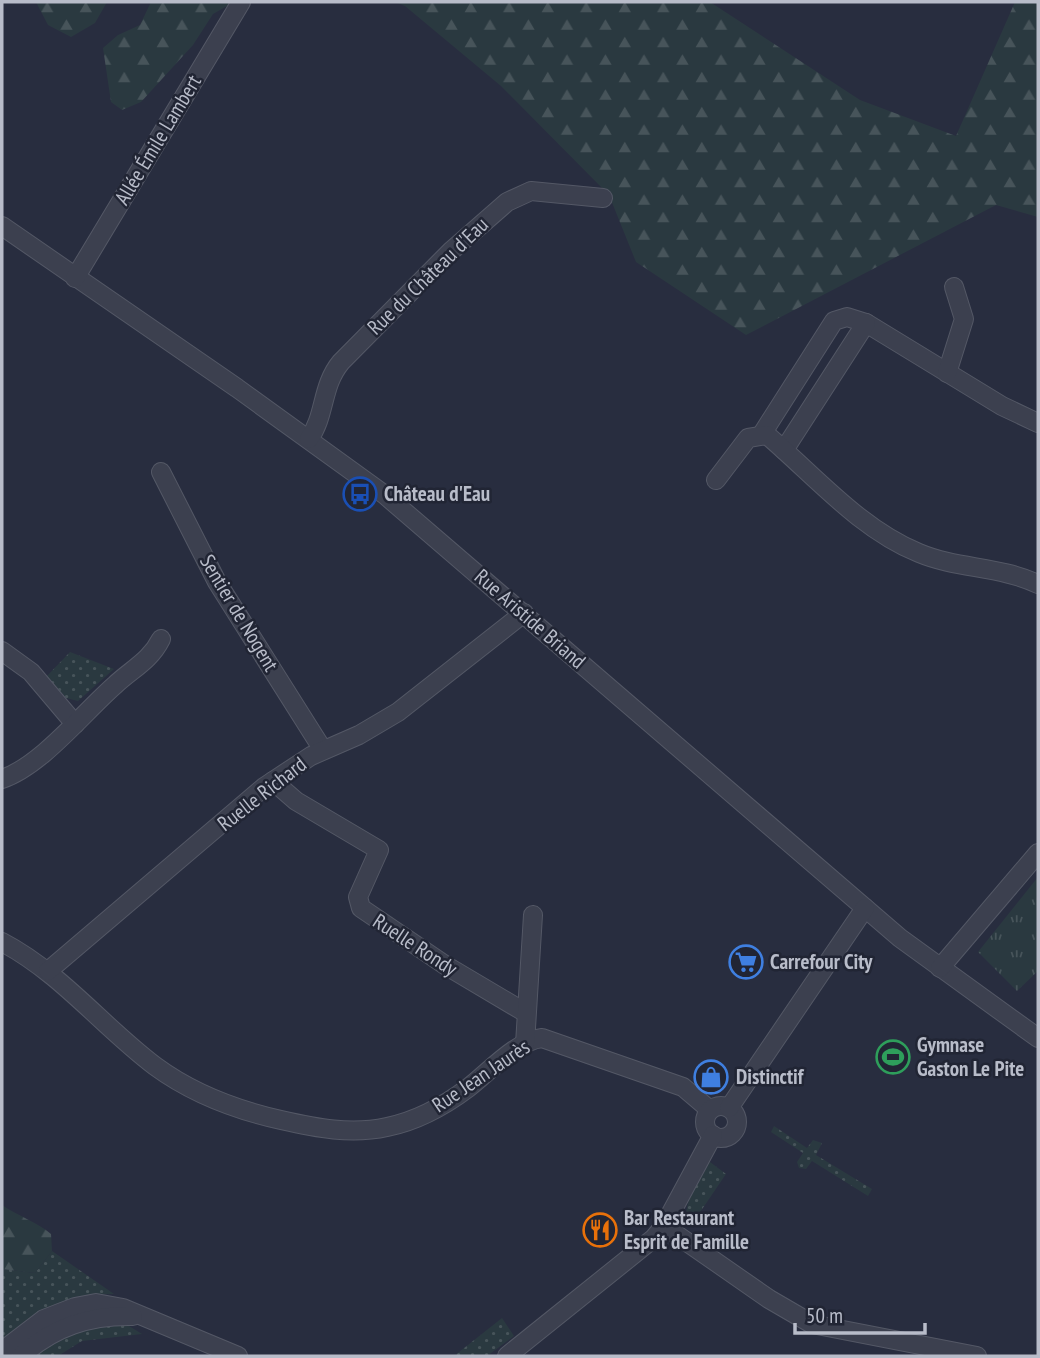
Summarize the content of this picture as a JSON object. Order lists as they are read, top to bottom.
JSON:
{
  "streets": {
    "street": [
      "Allée Émile Lambert",
      "Rue du Château d'Eau",
      "Sentier de Nogent",
      "Rue Aristide Briand",
      "Ruelle Richard",
      "Ruelle Rondy",
      "Rue Jean Jaurès"
    ]
  },
  "crossings": [
    ["Allée Émile Lambert", "Rue Aristide Briand"],
    ["Rue du Château d'Eau", "Rue Aristide Briand"],
    ["Sentier de Nogent", "Ruelle Richard"],
    ["Rue Aristide Briand", "Ruelle Richard"],
    ["Ruelle Richard", "Ruelle Rondy"],
    ["Ruelle Richard", "Rue Jean Jaurès"]
  ],
  "places": {
    "bus stop": ["Château d'Eau"],
    "supermarket": ["Carrefour City"],
    "sports": ["Gymnase Gaston Le Pite"],
    "shop": ["Distinctif"],
    "restaurant": ["Bar Restaurant Esprit de Famille"]
  },
  "scale_bar": "50 m"
}
